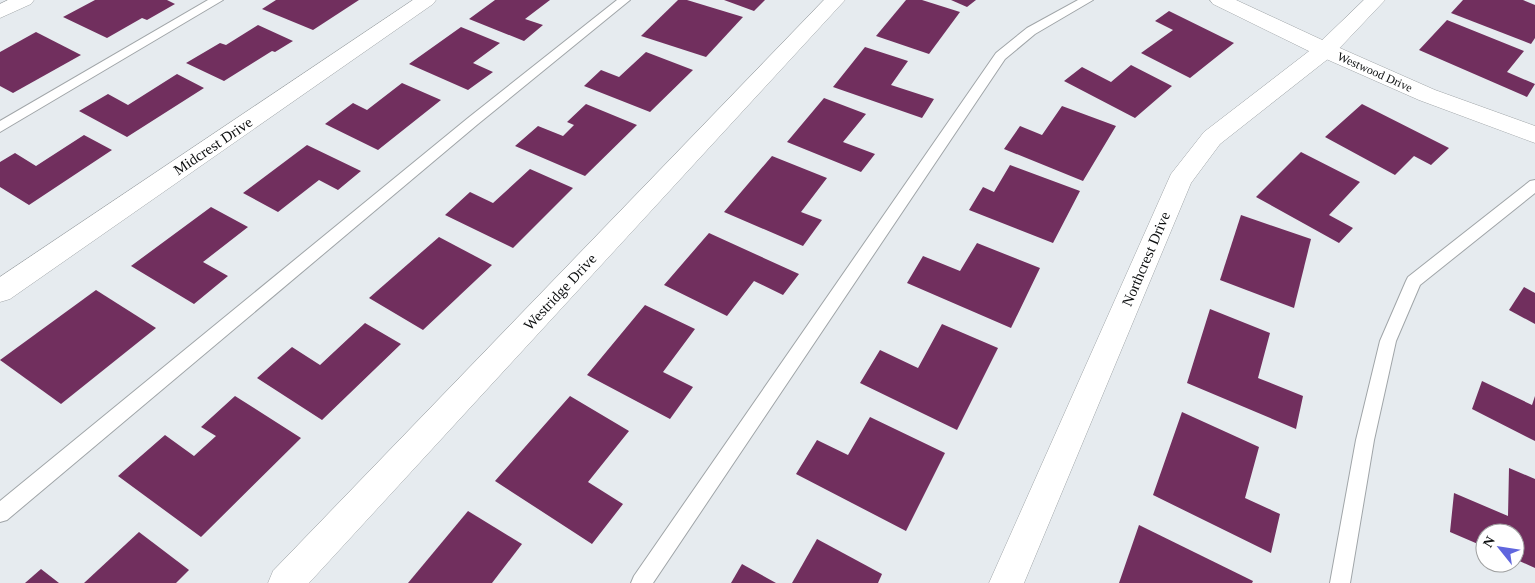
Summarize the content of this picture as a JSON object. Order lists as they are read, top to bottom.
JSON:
{
  "streets": {
    "street": [
      "Westwood Drive",
      "Midcrest Drive",
      "Northcrest Drive",
      "Westridge Drive"
    ]
  },
  "crossings": [
    ["Westwood Drive", "Northcrest Drive"]
  ],
  "north": "top left"
}
